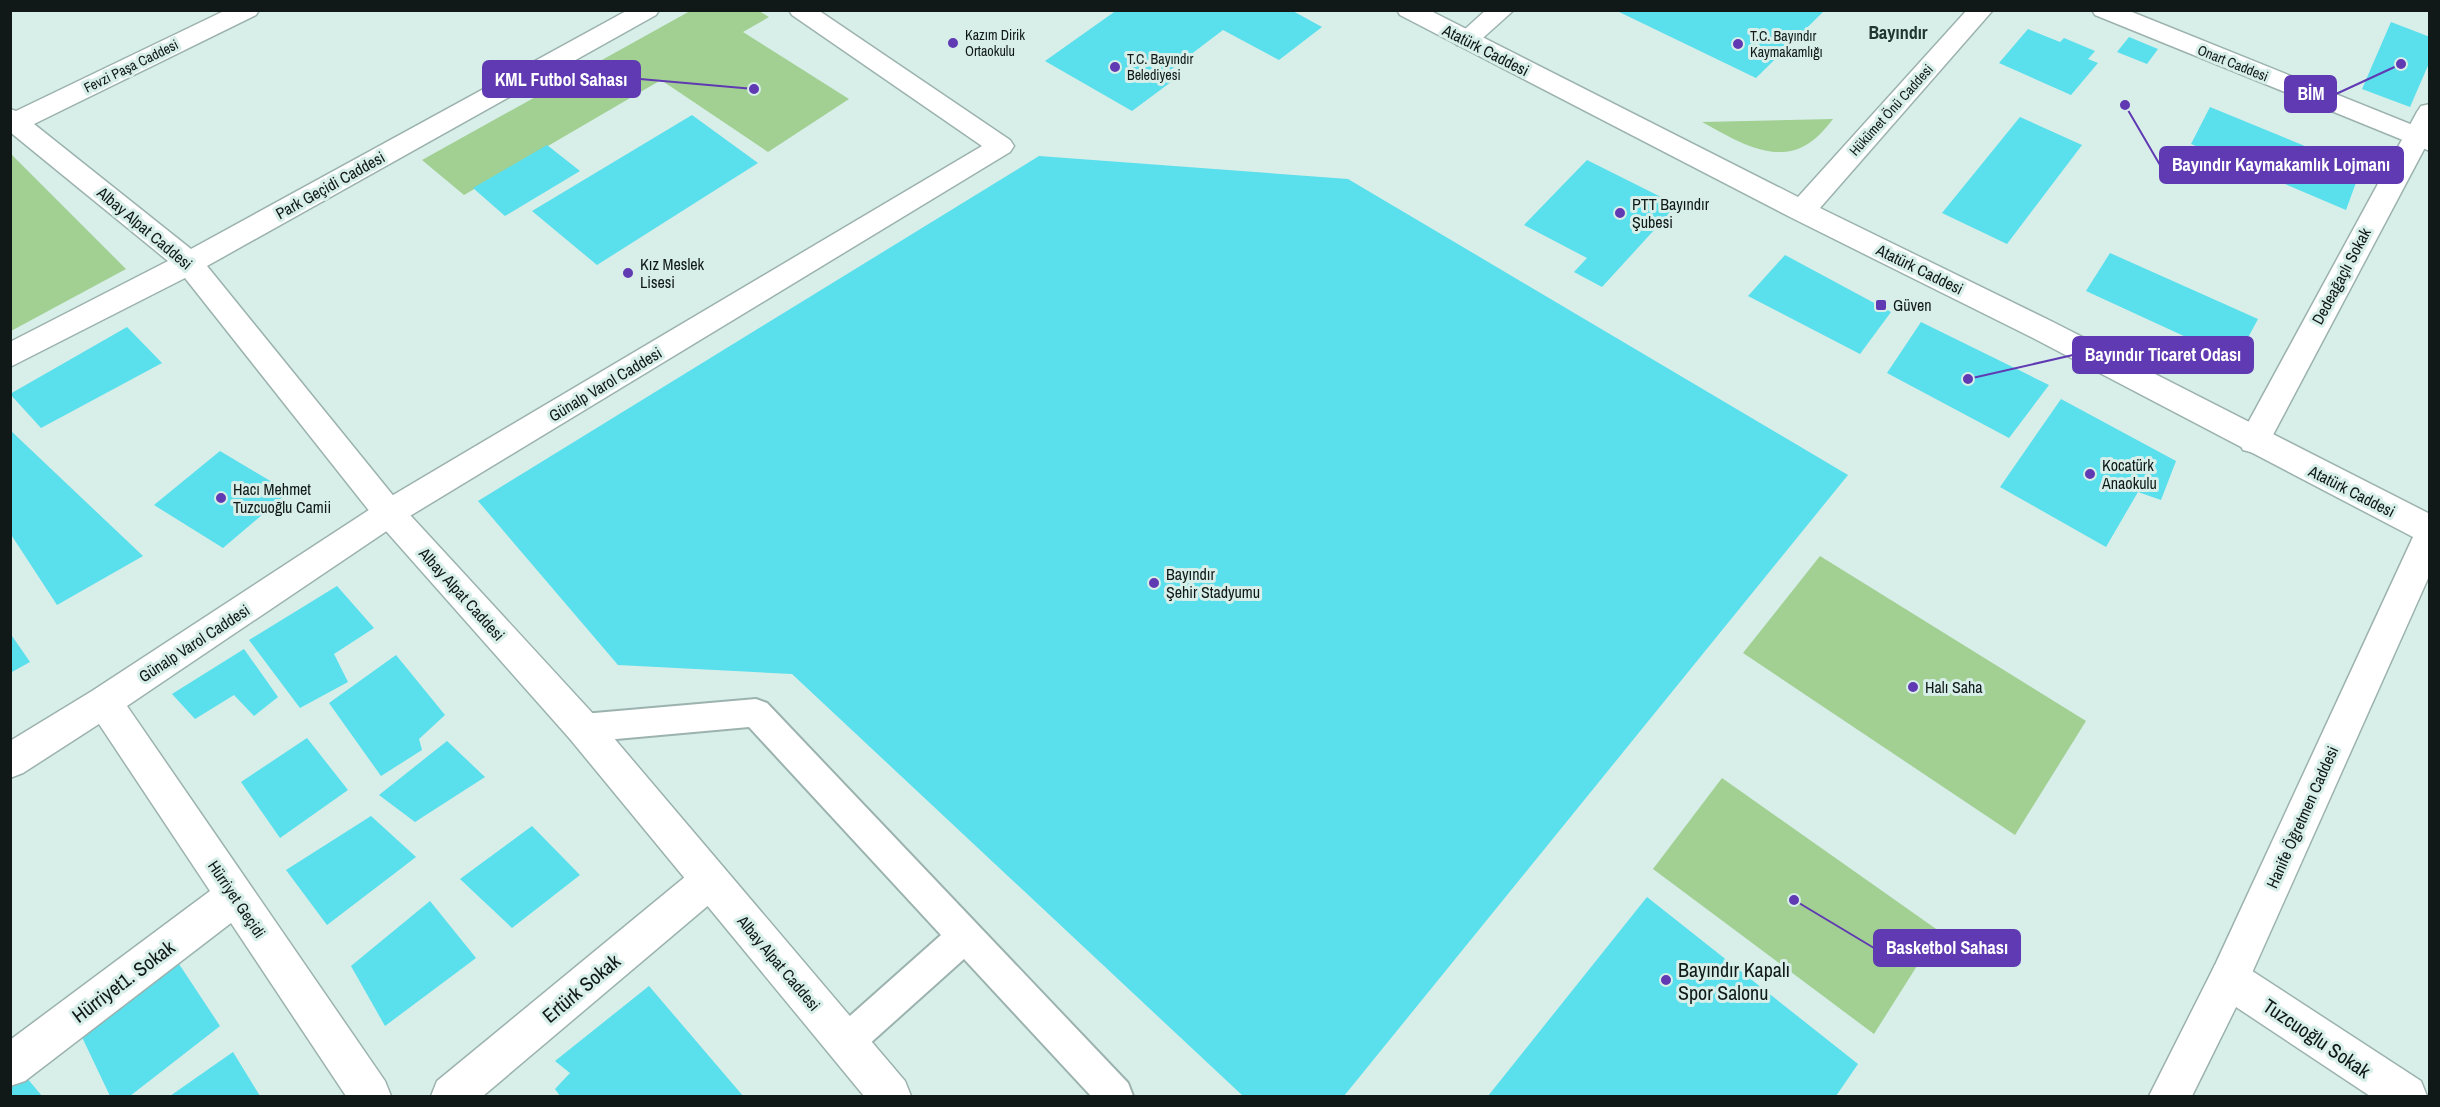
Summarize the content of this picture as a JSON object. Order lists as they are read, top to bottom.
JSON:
{
  "streets": {
    "street": [
      "Atatürk Caddesi",
      "Onart Caddesi",
      "Fevzi Paşa Caddesi",
      "Hükümet Önü Caddesi",
      "Park Geçidi Caddesi",
      "Albay Alpat Caddesi",
      "Dedeağaçlı Sokak",
      "Günalp Varol Caddesi",
      "Hanife Öğretmen Caddesi",
      "Hürriyet Geçidi",
      "Hürriyet1. Sokak",
      "Ertürk Sokak",
      "Tuzcuoğlu Sokak"
    ]
  },
  "crossings": [
    ["Atatürk Caddesi", "Hükümet Önü Caddesi"],
    ["Atatürk Caddesi", "Dedeağaçlı Sokak"],
    ["Onart Caddesi", "Dedeağaçlı Sokak"],
    ["Fevzi Paşa Caddesi", "Albay Alpat Caddesi"],
    ["Park Geçidi Caddesi", "Albay Alpat Caddesi"],
    ["Albay Alpat Caddesi", "Günalp Varol Caddesi"],
    ["Albay Alpat Caddesi", "Ertürk Sokak"],
    ["Günalp Varol Caddesi", "Hürriyet Geçidi"],
    ["Hanife Öğretmen Caddesi", "Tuzcuoğlu Sokak"],
    ["Hürriyet Geçidi", "Hürriyet1. Sokak"]
  ],
  "districts": ["Bayındır"],
  "places": {
    "other": [
      "Kazım Dirik Ortaokulu",
      "T.C. Bayındır Kaymakamlığı",
      "BİM",
      "T.C. Bayındır Belediyesi",
      "KML Futbol Sahası",
      "Bayındır Kaymakamlık Lojmanı",
      "PTT Bayındır Şubesi",
      "Kız Meslek Lisesi",
      "Bayındır Ticaret Odası",
      "Kocatürk Anaokulu",
      "Hacı Mehmet Tuzcuoğlu Camii",
      "Bayındır Şehir Stadyumu",
      "Halı Saha",
      "Basketbol Sahası",
      "Bayındır Kapalı Spor Salonu"
    ],
    "transit": ["Güven"]
  }
}
